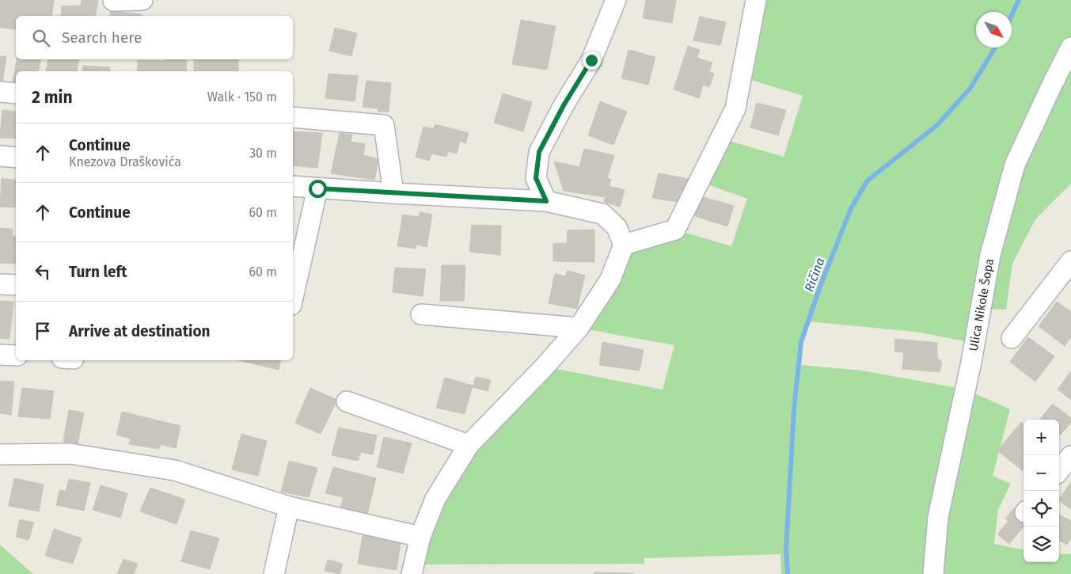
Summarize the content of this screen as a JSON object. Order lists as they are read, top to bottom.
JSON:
{
  "streets": {
    "street": ["Ulica Nikole Šopa"]
  },
  "water": ["Ričina"],
  "north": "bottom right",
  "page": {
    "search": "Search here",
    "heading": ["2 min", "Walk · 150 m"],
    "list": [
      ["Continue", "Knezova Draškovića", "30 m"],
      ["Continue", "60 m"],
      ["Turn left", "60 m"],
      "Arrive at destination"
    ],
    "map_buttons": ["+", "−"]
  }
}
